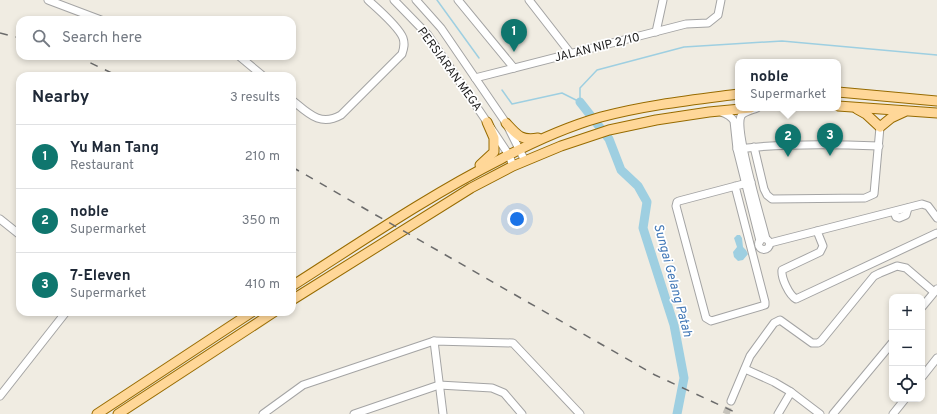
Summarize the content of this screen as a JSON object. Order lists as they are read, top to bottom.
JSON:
{
  "streets": {
    "street": ["JALAN NIP 2/10", "PERSIARAN MEGA"]
  },
  "crossings": [
    ["JALAN NIP 2/10", "PERSIARAN MEGA"]
  ],
  "water": ["Sungai Gelang Patah"],
  "page": {
    "search": "Search here",
    "pins": ["1", "3", "2"],
    "popup": ["noble", "Supermarket"],
    "heading": ["Nearby", "3 results"],
    "list": [
      {
        "mark": "1",
        "name": "Yu Man Tang",
        "note": "Restaurant",
        "value": "210 m"
      },
      {
        "mark": "2",
        "name": "noble",
        "note": "Supermarket",
        "value": "350 m"
      },
      {
        "mark": "3",
        "name": "7-Eleven",
        "note": "Supermarket",
        "value": "410 m"
      }
    ],
    "map_buttons": ["+", "−"]
  }
}
